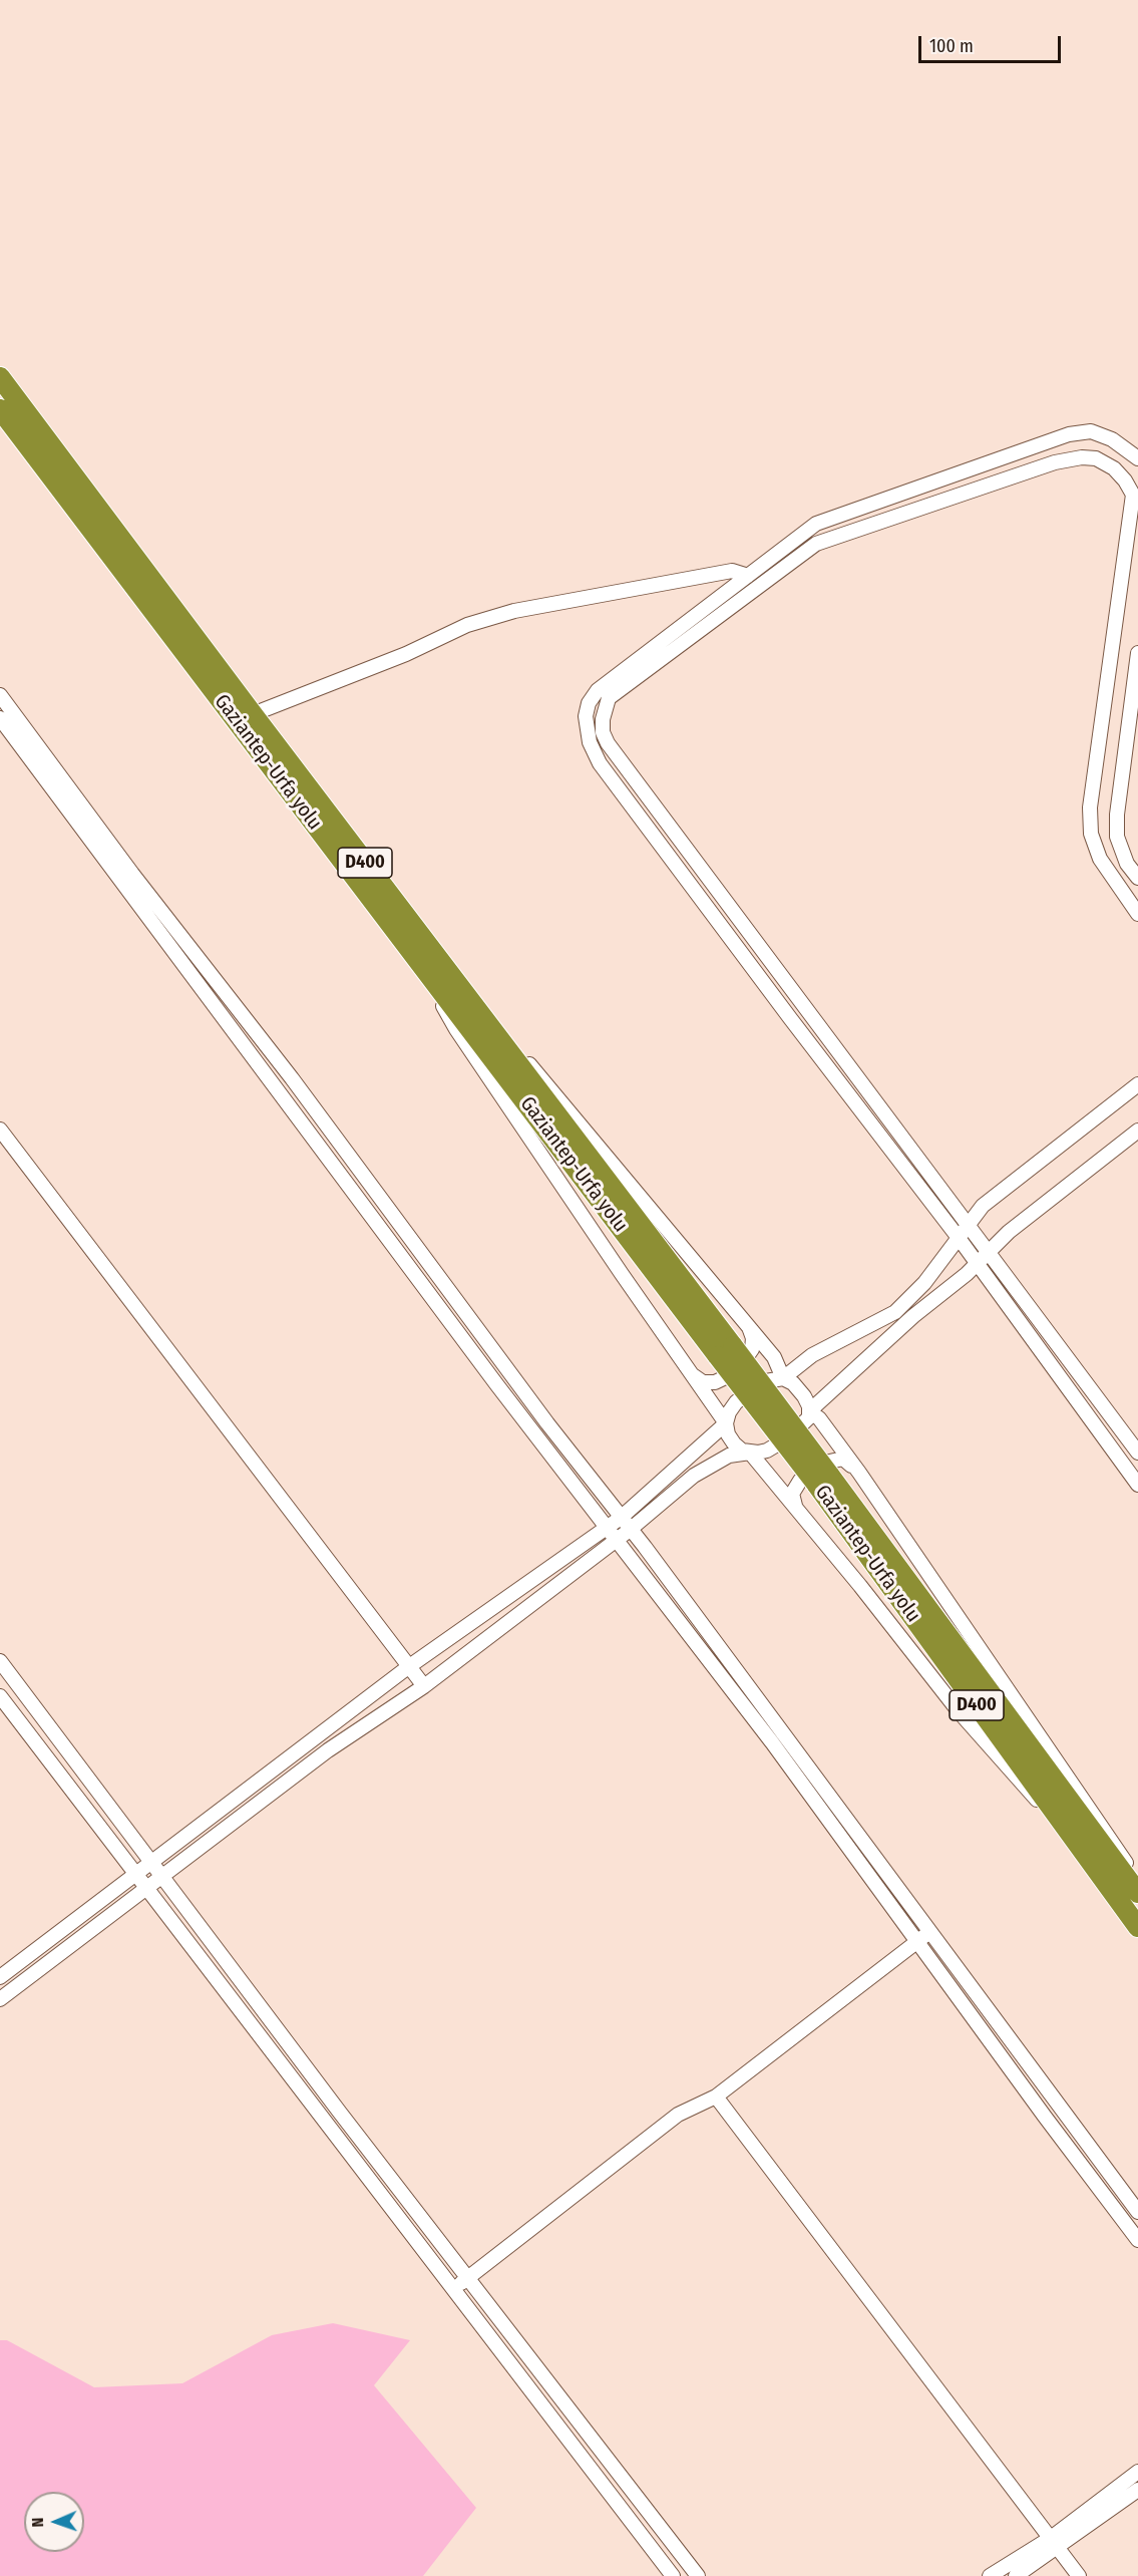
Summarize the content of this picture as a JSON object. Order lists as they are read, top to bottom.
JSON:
{
  "streets": {
    "highway": ["Gaziantep-Urfa yolu", "D400"]
  },
  "scale_bar": "100 m",
  "north": "left"
}
